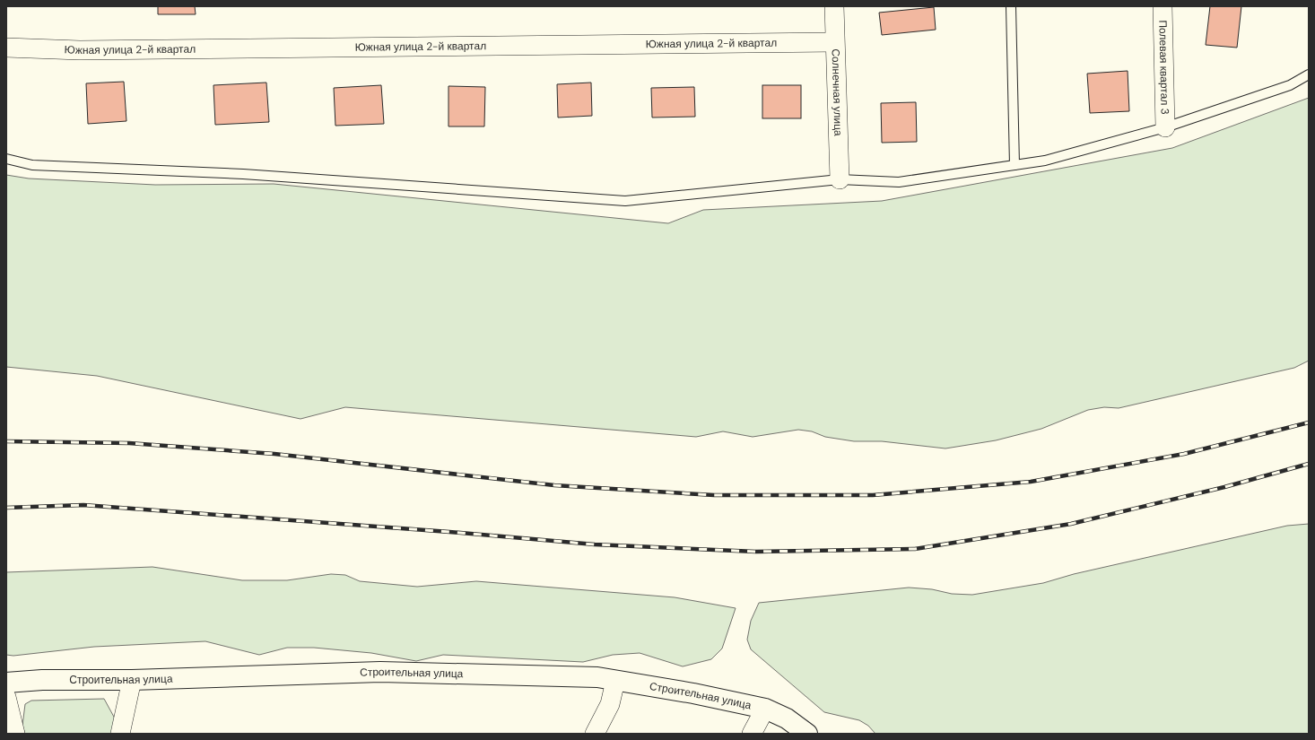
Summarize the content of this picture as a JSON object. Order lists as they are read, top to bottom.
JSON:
{
  "streets": {
    "street": [
      "Южная улица 2-й квартал",
      "Полевая квартал 3",
      "Солнечная улица",
      "Строительная улица"
    ]
  },
  "crossings": [
    ["Южная улица 2-й квартал", "Солнечная улица"]
  ]
}
